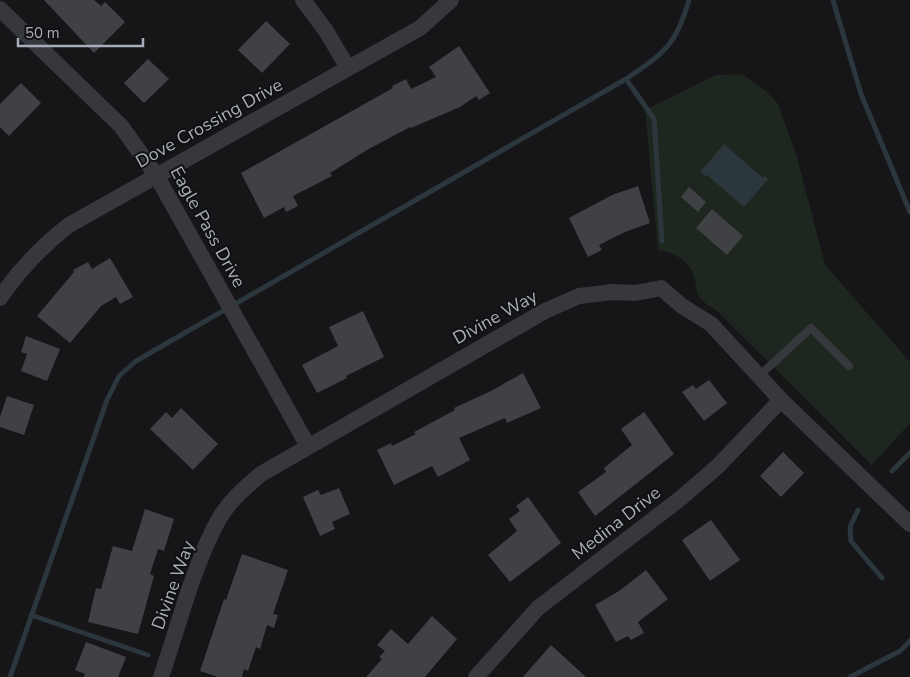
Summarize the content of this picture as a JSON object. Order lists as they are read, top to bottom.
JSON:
{
  "streets": {
    "street": [
      "Dove Crossing Drive",
      "Eagle Pass Drive",
      "Divine Way",
      "Medina Drive"
    ]
  },
  "crossings": [
    ["Dove Crossing Drive", "Eagle Pass Drive"],
    ["Eagle Pass Drive", "Divine Way"],
    ["Divine Way", "Medina Drive"]
  ],
  "scale_bar": "50 m"
}
